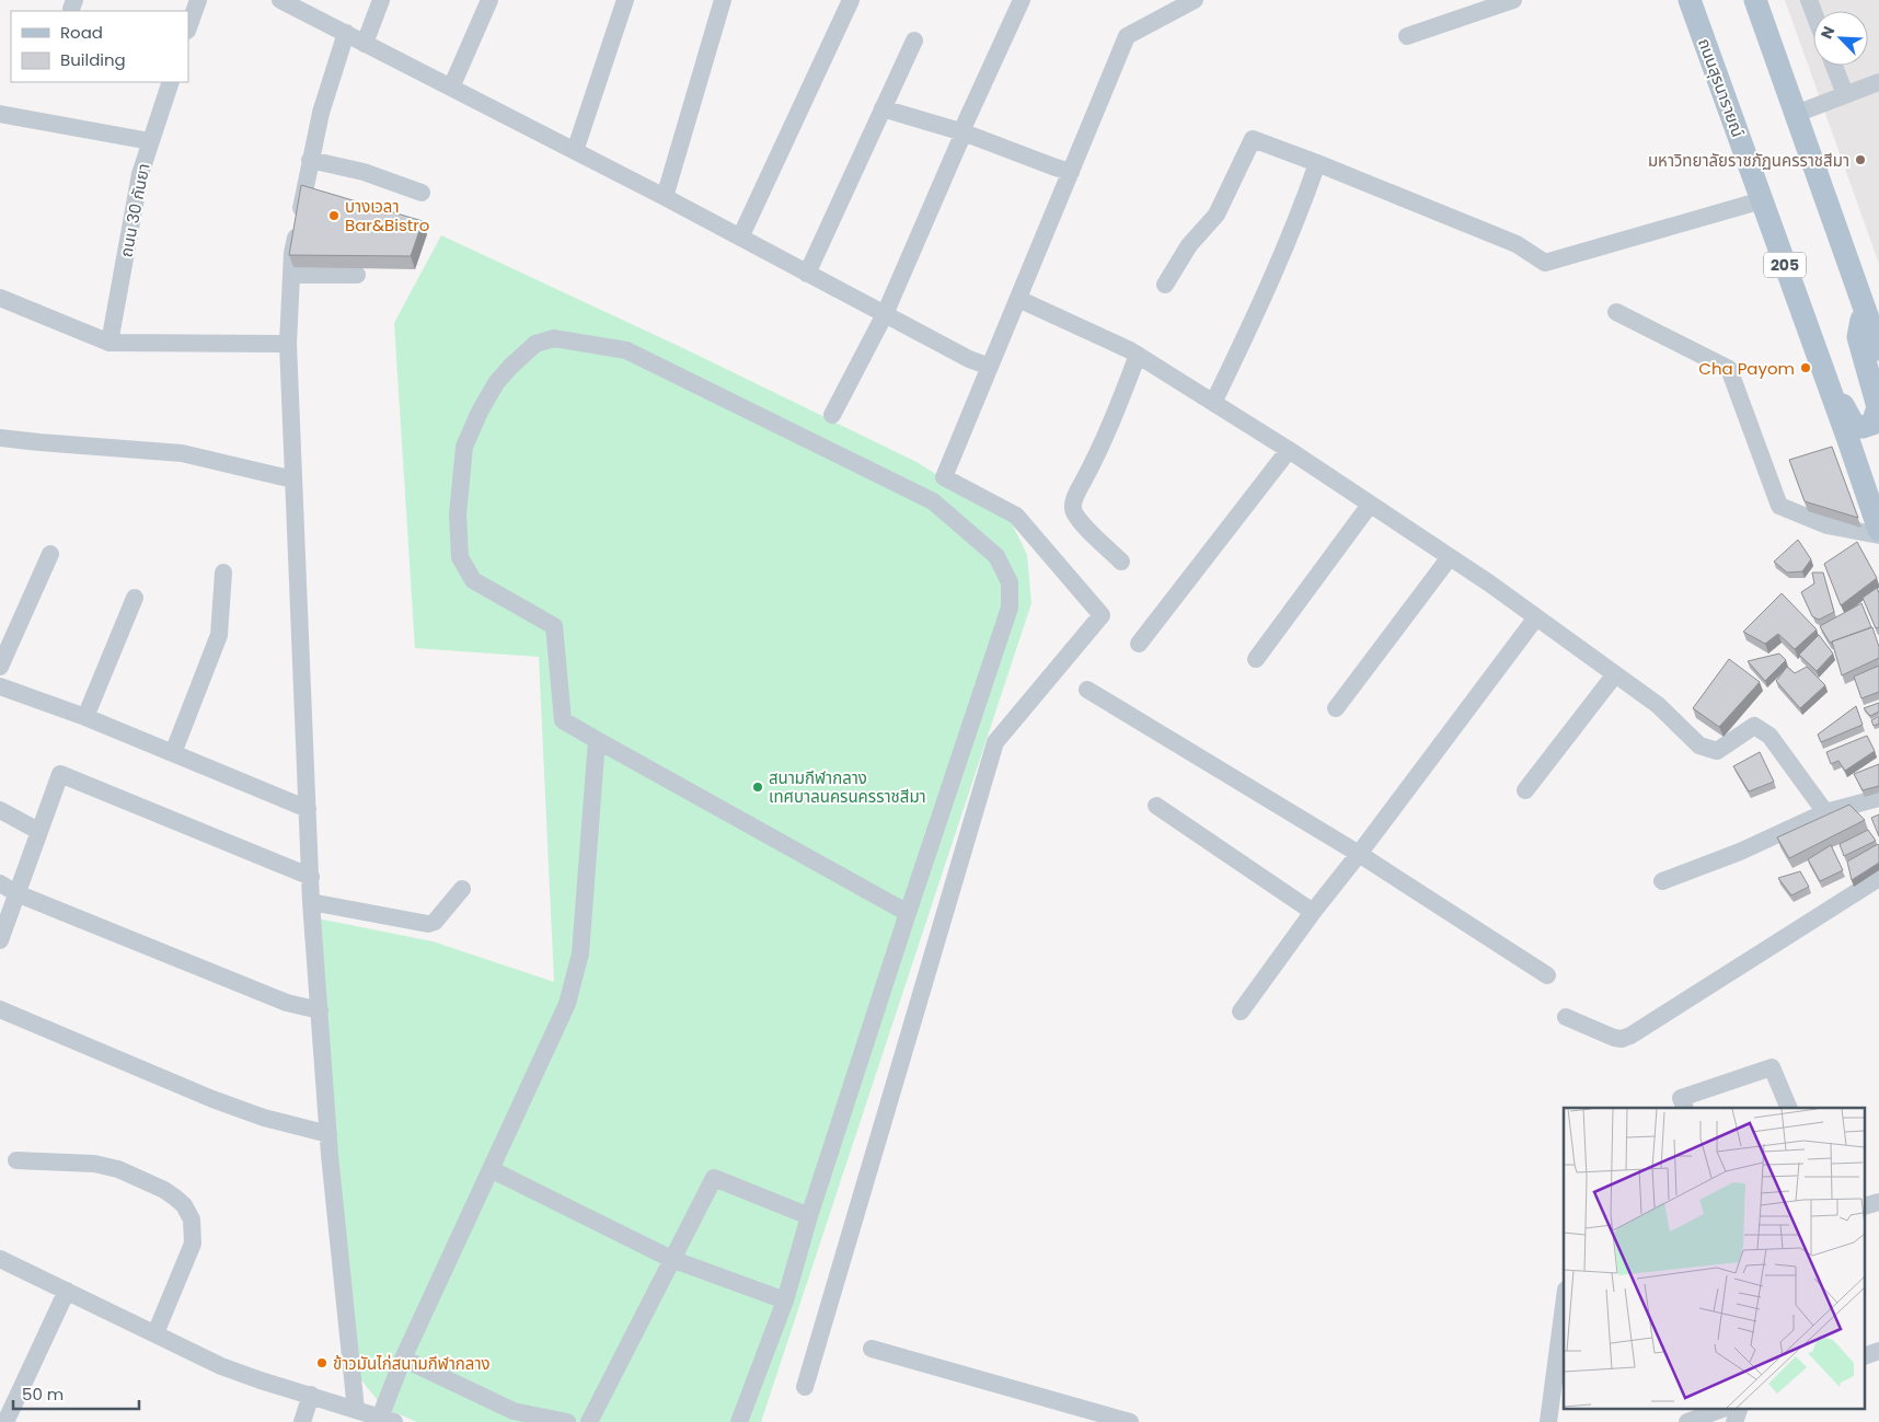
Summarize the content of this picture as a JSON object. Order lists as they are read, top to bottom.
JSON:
{
  "streets": {
    "main road": ["ถนนสุรนารายณ์", "205"],
    "street": ["ถนน 30 กันยา"]
  },
  "places": [
    "มหาวิทยาลัยราชภัฏนครราชสีมา",
    "บางเวลา Bar&Bistro",
    "Cha Payom",
    "สนามกีฬากลาง เทศบาลนครนครราชสีมา",
    "ข้าวมันไก่สนามกีฬากลาง"
  ],
  "legend": ["Road", "Building"],
  "scale_bar": "50 m",
  "north": "top left"
}
